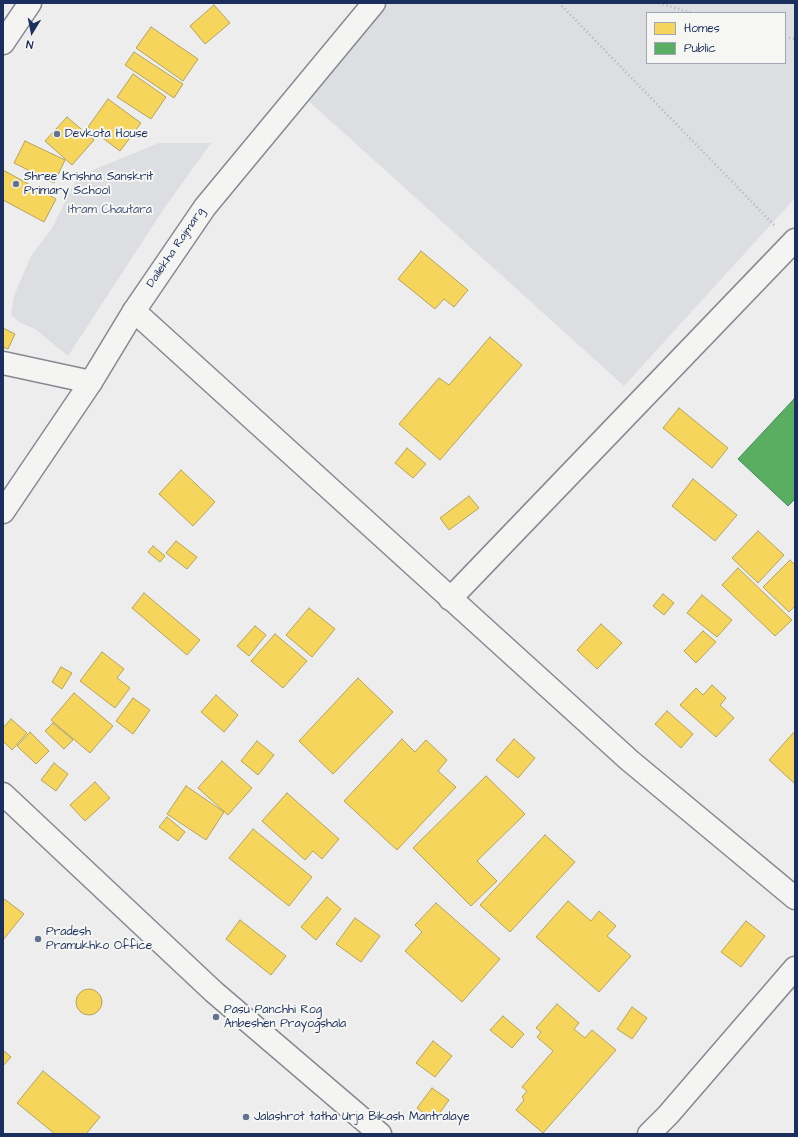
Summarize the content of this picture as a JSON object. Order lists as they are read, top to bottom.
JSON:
{
  "streets": {
    "street": ["Dailekha Rajmarg"]
  },
  "parks": ["Itram Chautara"],
  "places": [
    "Devkota House",
    "Shree Krishna Sanskrit Primary School",
    "Pradesh Pramukhko Office",
    "Pasu Panchhi Rog Anbeshen Prayogshala",
    "Jalashrot tatha Urja Bikash Mantralaye"
  ],
  "legend": ["Homes", "Public"],
  "north": "bottom"
}
